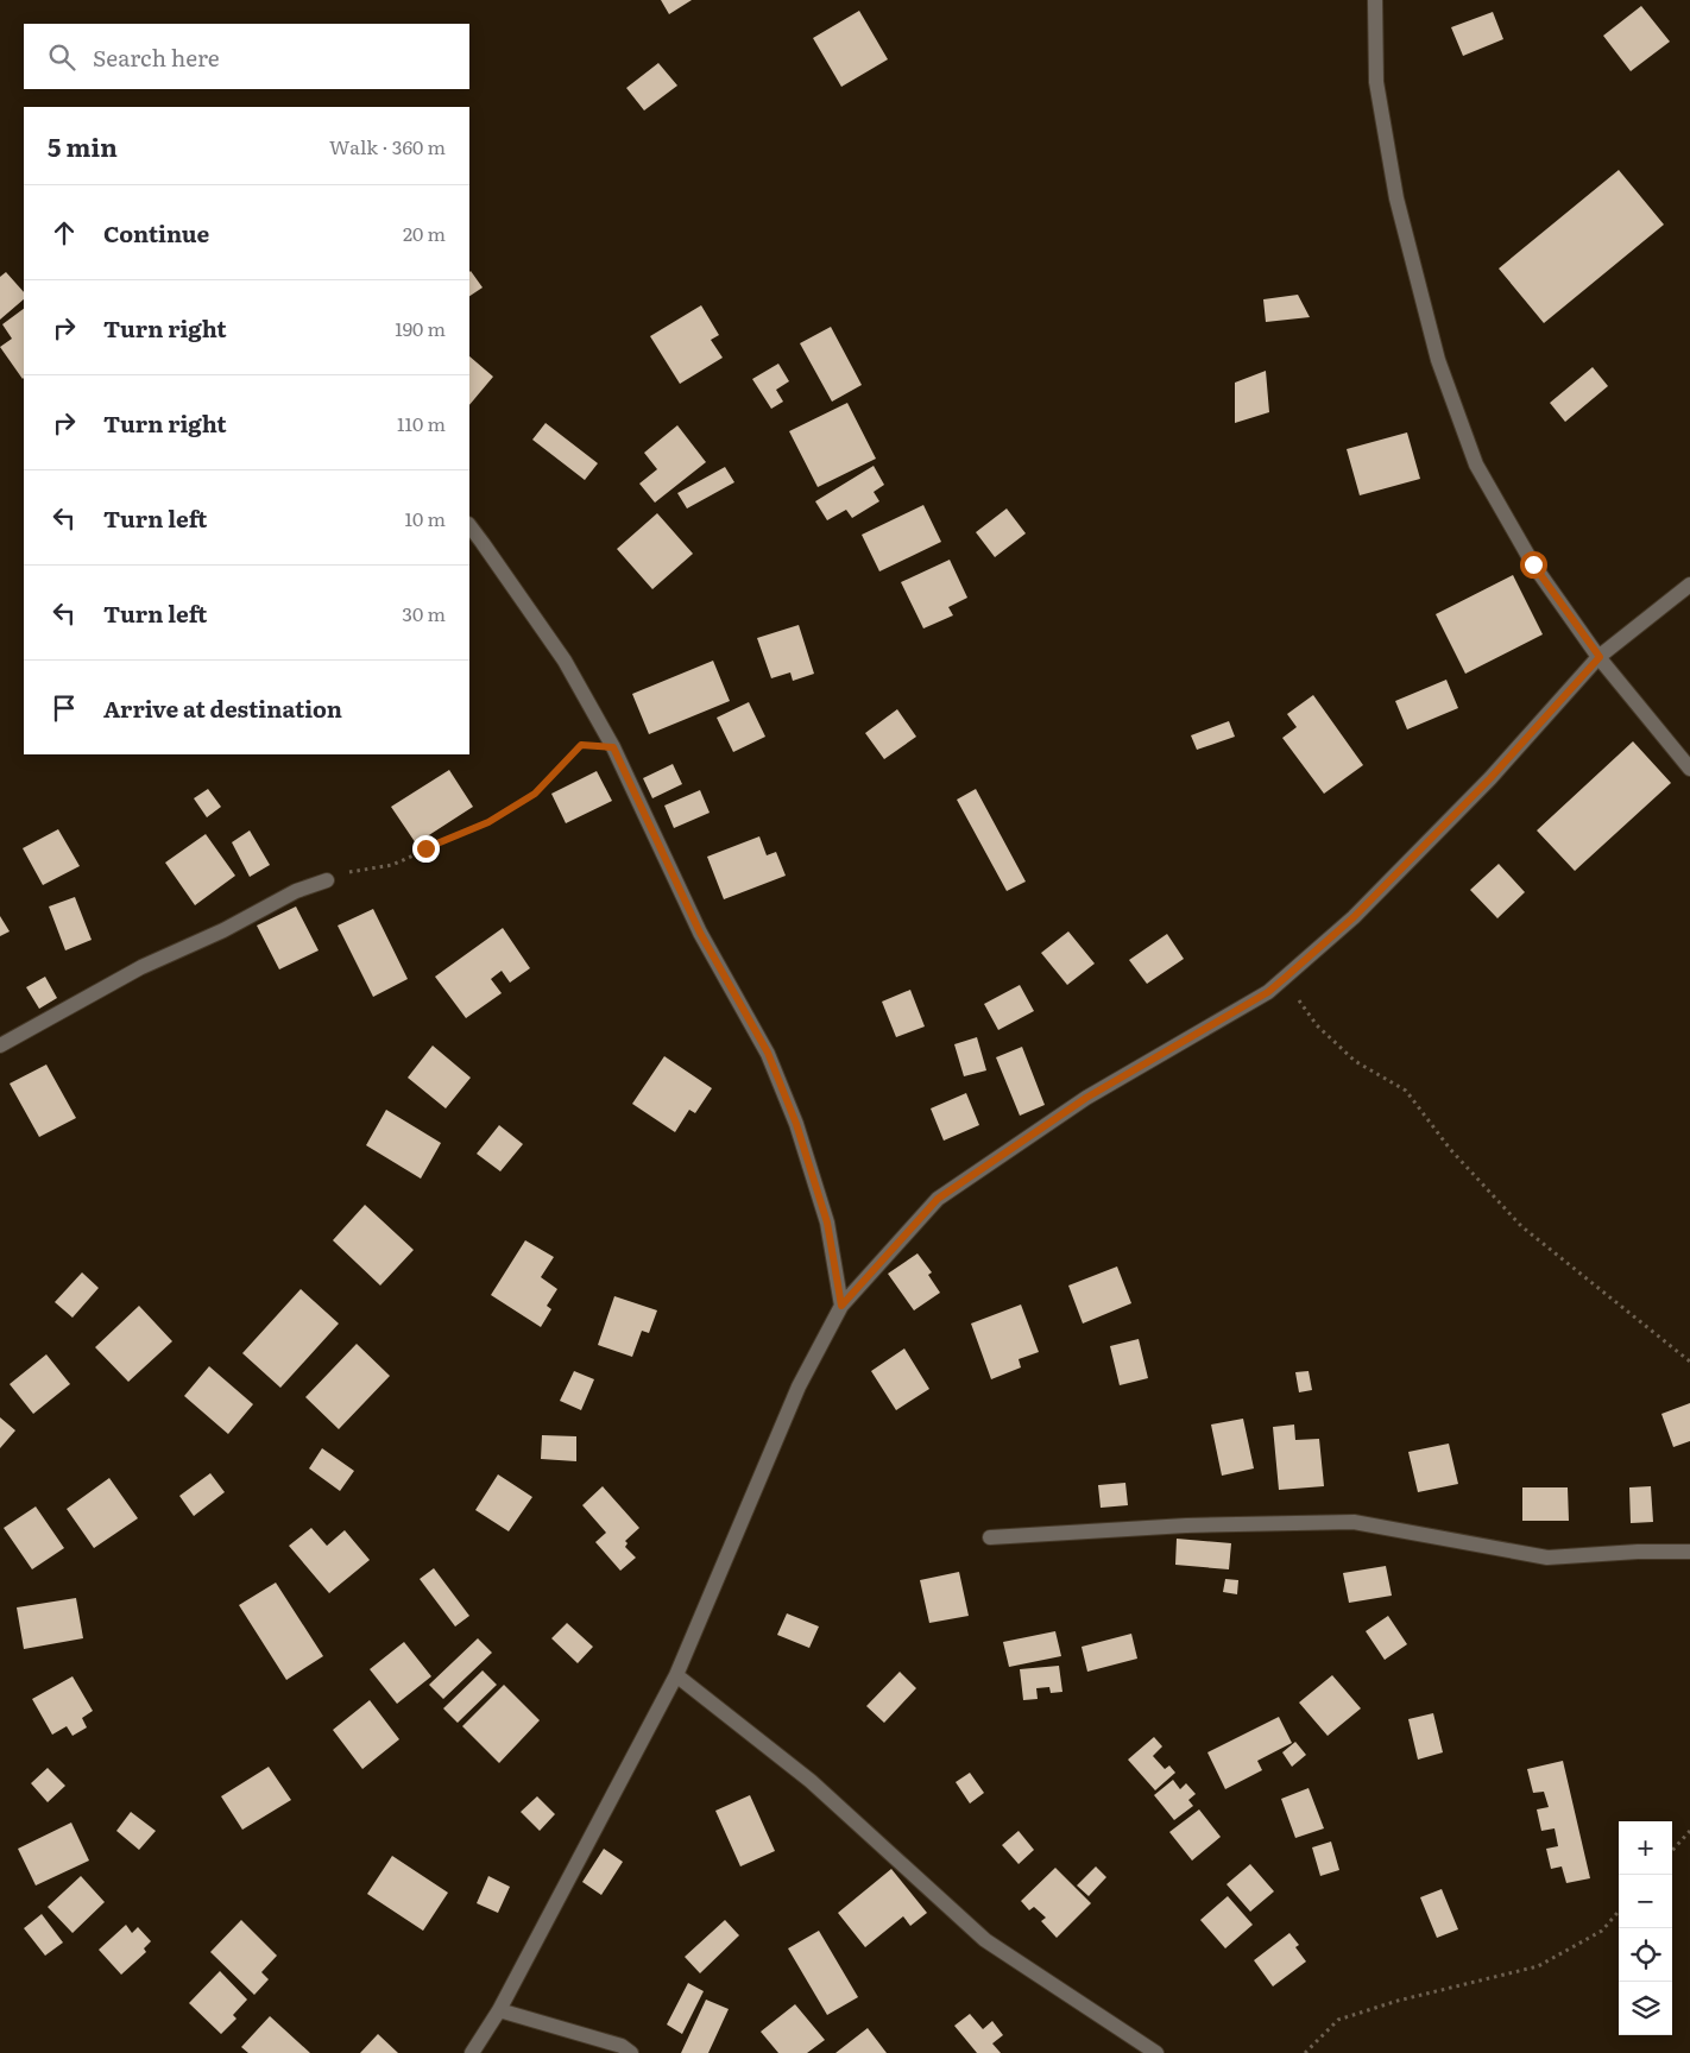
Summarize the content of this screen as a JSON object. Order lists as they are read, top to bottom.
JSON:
{
  "page": {
    "search": "Search here",
    "heading": ["5 min", "Walk · 360 m"],
    "list": [
      ["Continue", "20 m"],
      ["Turn right", "190 m"],
      ["Turn right", "110 m"],
      ["Turn left", "10 m"],
      ["Turn left", "30 m"],
      "Arrive at destination"
    ],
    "map_buttons": ["+", "−"]
  }
}
